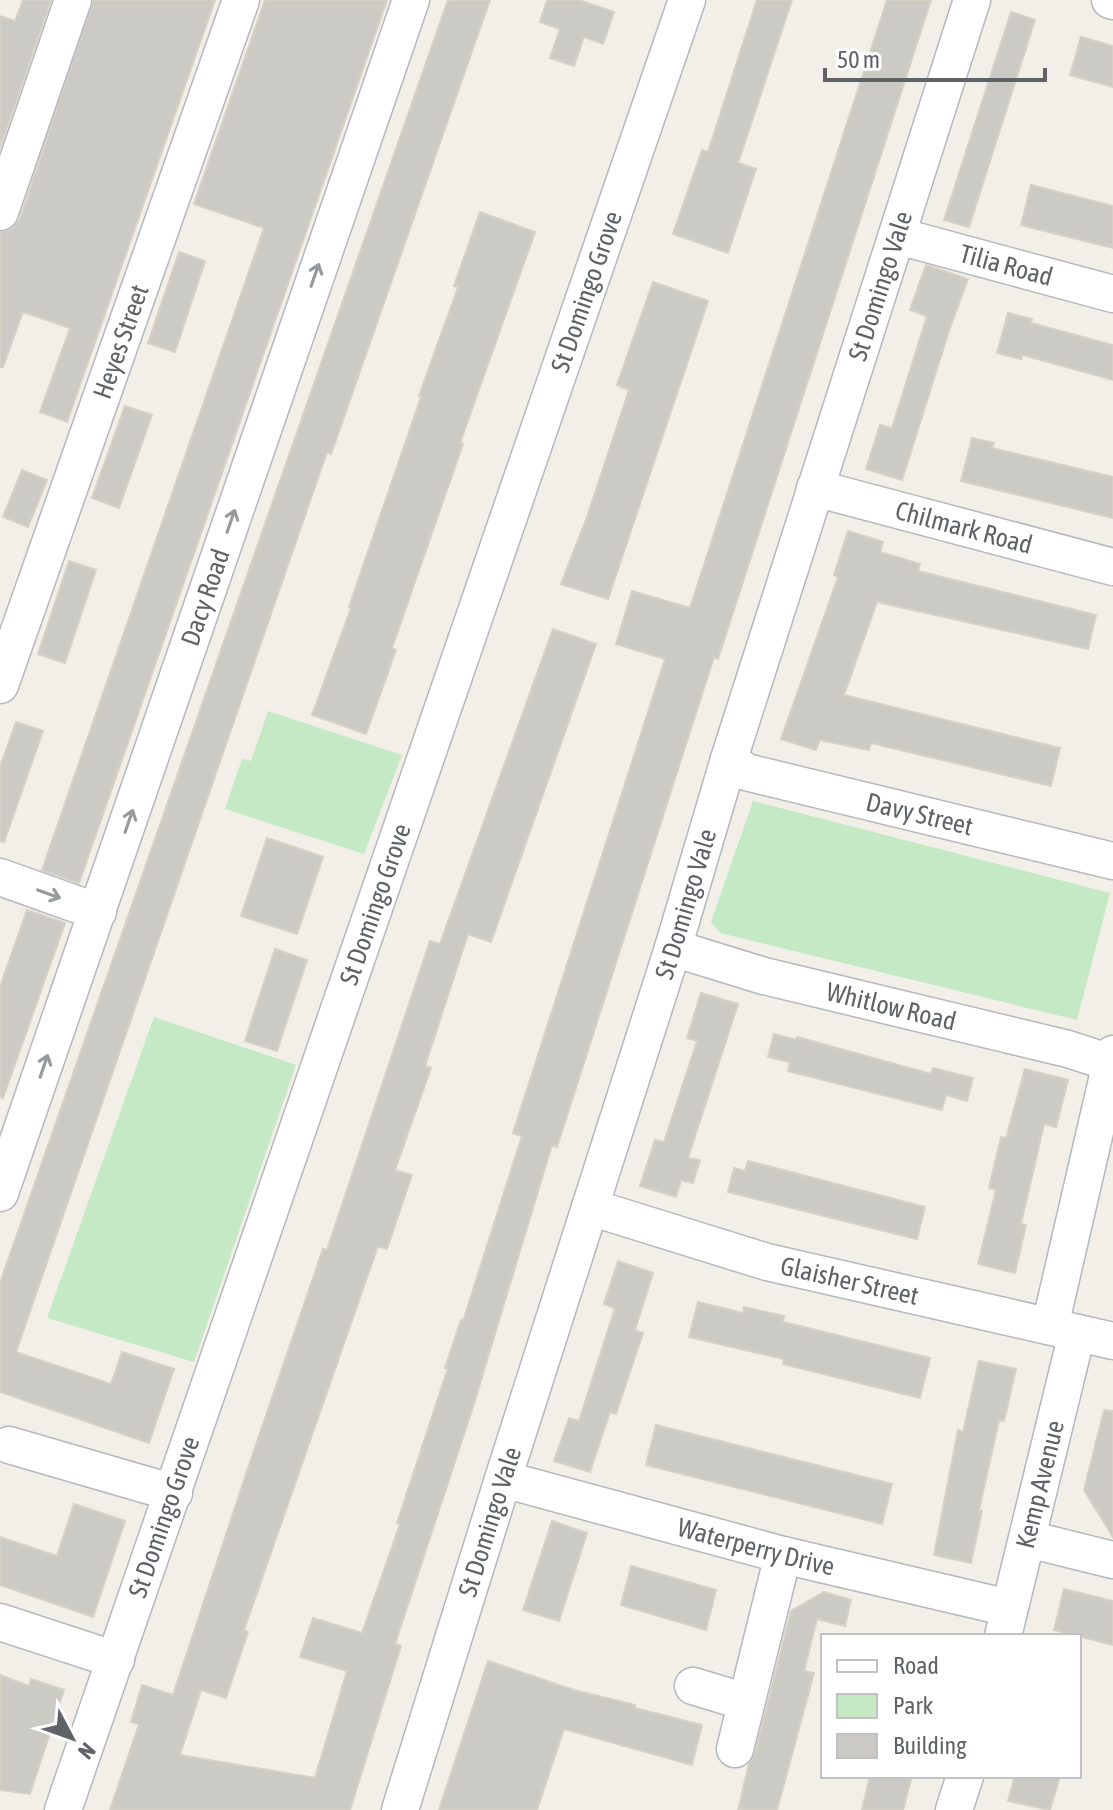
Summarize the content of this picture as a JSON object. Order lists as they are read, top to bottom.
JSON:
{
  "streets": {
    "street": [
      "Tilia Road",
      "St Domingo Vale",
      "St Domingo Grove",
      "Heyes Street",
      "Chilmark Road",
      "Dacy Road",
      "Davy Street",
      "Whitlow Road",
      "Glaisher Street",
      "Kemp Avenue",
      "Waterperry Drive"
    ]
  },
  "crossings": [
    ["Tilia Road", "St Domingo Vale"],
    ["St Domingo Vale", "Chilmark Road"],
    ["St Domingo Vale", "Davy Street"],
    ["St Domingo Vale", "Whitlow Road"],
    ["St Domingo Vale", "Glaisher Street"],
    ["St Domingo Vale", "Waterperry Drive"],
    ["Whitlow Road", "Kemp Avenue"],
    ["Glaisher Street", "Kemp Avenue"],
    ["Kemp Avenue", "Waterperry Drive"]
  ],
  "one_way": ["Dacy Road"],
  "legend": ["Road", "Park", "Building"],
  "scale_bar": "50 m",
  "north": "bottom right"
}
